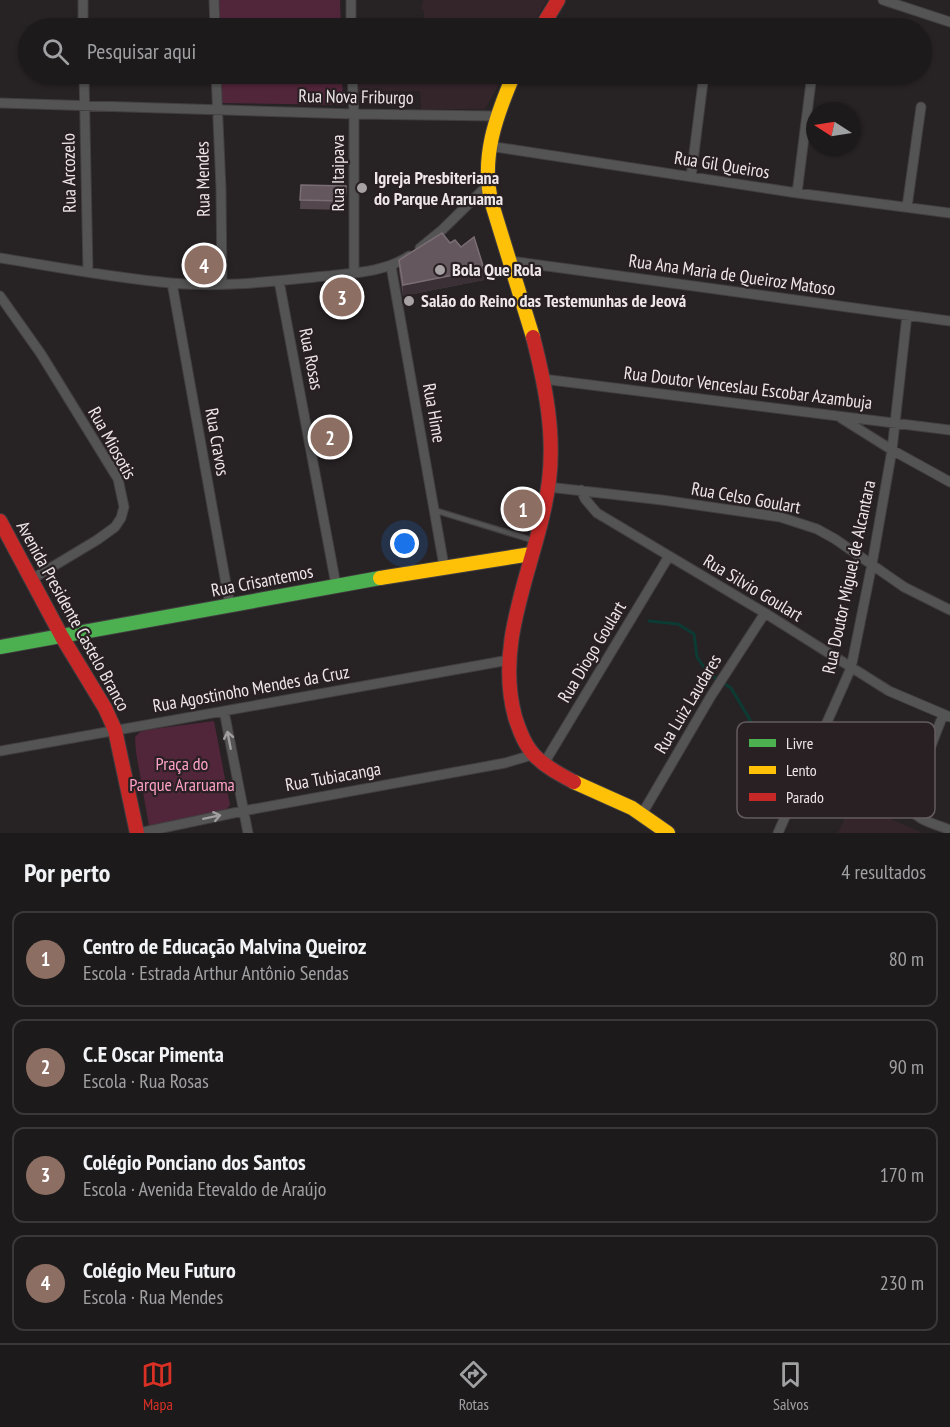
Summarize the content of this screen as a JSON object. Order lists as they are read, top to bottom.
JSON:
{
  "streets": {
    "main road": ["Rua Crisantemos", "Avenida Presidente Castelo Branco"],
    "street": [
      "Rua Nova Friburgo",
      "Rua Gil Queiros",
      "Rua Arcozelo",
      "Rua Itaipava",
      "Rua Mendes",
      "Rua Ana Maria de Queiroz Matoso",
      "Rua Rosas",
      "Rua Doutor Venceslau Escobar Azambuja",
      "Rua Hime",
      "Rua Cravos",
      "Rua Miosotis",
      "Rua Celso Goulart",
      "Rua Doutor Miguel de Alcantara",
      "Rua Silvio Goulart",
      "Rua Diogo Goulart",
      "Rua Agostinoho Mendes da Cruz",
      "Rua Luiz Laudares",
      "Rua Tubiacanga"
    ]
  },
  "crossings": [
    ["Rua Nova Friburgo", "Rua Arcozelo"],
    ["Rua Nova Friburgo", "Rua Itaipava"],
    ["Rua Nova Friburgo", "Rua Mendes"],
    ["Rua Ana Maria de Queiroz Matoso", "Rua Doutor Miguel de Alcantara"],
    ["Rua Rosas", "Rua Crisantemos"],
    ["Rua Doutor Venceslau Escobar Azambuja", "Rua Doutor Miguel de Alcantara"],
    ["Rua Hime", "Rua Crisantemos"],
    ["Rua Cravos", "Rua Crisantemos"],
    ["Rua Miosotis", "Avenida Presidente Castelo Branco"],
    ["Rua Celso Goulart", "Rua Doutor Miguel de Alcantara"],
    ["Rua Celso Goulart", "Rua Silvio Goulart"],
    ["Rua Doutor Miguel de Alcantara", "Rua Silvio Goulart"],
    ["Rua Crisantemos", "Avenida Presidente Castelo Branco"],
    ["Rua Silvio Goulart", "Rua Diogo Goulart"],
    ["Rua Silvio Goulart", "Rua Luiz Laudares"],
    ["Avenida Presidente Castelo Branco", "Rua Agostinoho Mendes da Cruz"],
    ["Avenida Presidente Castelo Branco", "Rua Tubiacanga"]
  ],
  "parks": ["Praça do Parque Araruama"],
  "places": ["Igreja Presbiteriana do Parque Araruama", "Bola Que Rola", "Salão do Reino das Testemunhas de Jeová"],
  "legend": ["Livre", "Lento", "Parado"],
  "north": "left",
  "page": {
    "search": "Pesquisar aqui",
    "pins": [
      "4",
      "3",
      "2",
      "1"
    ],
    "heading": ["Por perto", "4 resultados"],
    "list": [
      {
        "mark": "1",
        "name": "Centro de Educação Malvina Queiroz",
        "note": "Escola · Estrada Arthur Antônio Sendas",
        "value": "80 m"
      },
      {
        "mark": "2",
        "name": "C.E Oscar Pimenta",
        "note": "Escola · Rua Rosas",
        "value": "90 m"
      },
      {
        "mark": "3",
        "name": "Colégio Ponciano dos Santos",
        "note": "Escola · Avenida Etevaldo de Araújo",
        "value": "170 m"
      },
      {
        "mark": "4",
        "name": "Colégio Meu Futuro",
        "note": "Escola · Rua Mendes",
        "value": "230 m"
      }
    ],
    "nav": ["Mapa", "Rotas", "Salvos"]
  }
}
